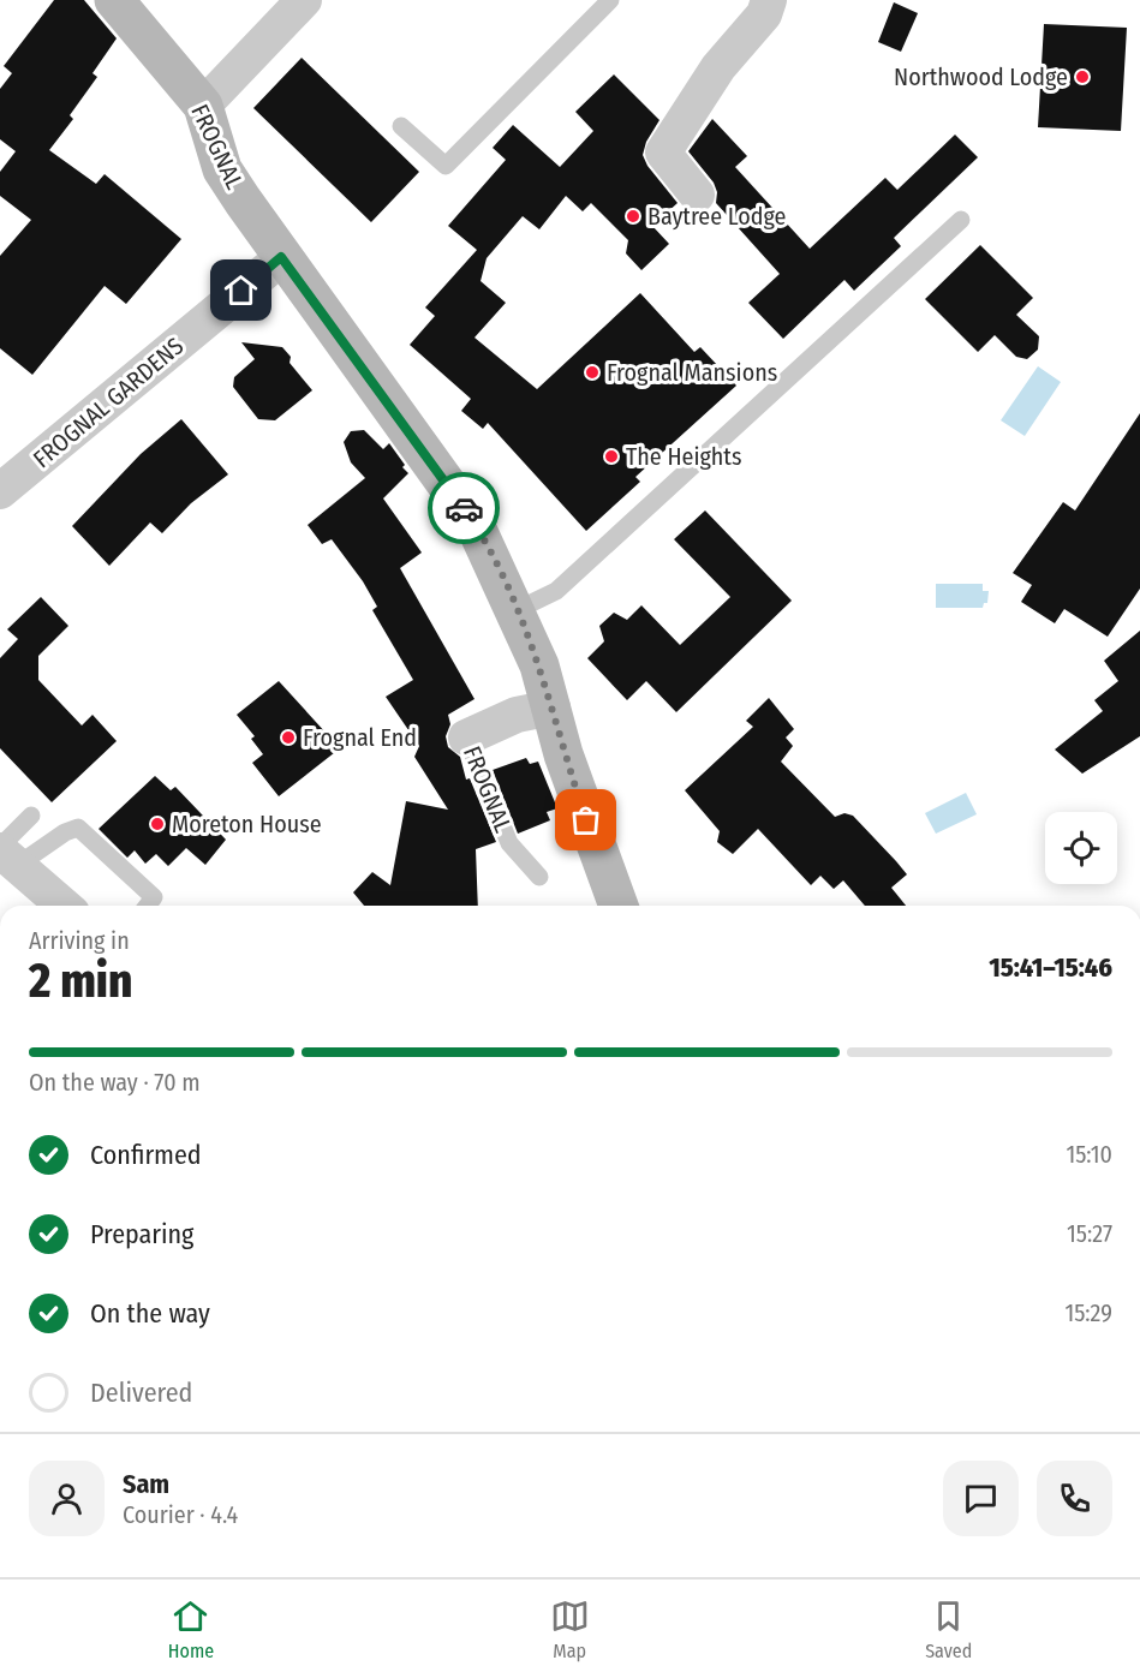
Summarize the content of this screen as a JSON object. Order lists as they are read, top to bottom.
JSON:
{
  "streets": {
    "street": ["FROGNAL", "FROGNAL GARDENS"]
  },
  "crossings": [
    ["FROGNAL", "FROGNAL GARDENS"]
  ],
  "places": [
    "Northwood Lodge",
    "Baytree Lodge",
    "Frognal Mansions",
    "The Heights",
    "Frognal End",
    "Moreton House"
  ],
  "page": {
    "heading": ["2 min", "Arriving in", "15:41–15:46"],
    "panel": ["Sam", "Courier · 4.4"],
    "bar": "On the way · 70 m",
    "list": [
      ["Confirmed", "15:10"],
      ["Preparing", "15:27"],
      ["On the way", "15:29"],
      "Delivered"
    ],
    "tabs": ["Home", "Map", "Saved"]
  }
}
